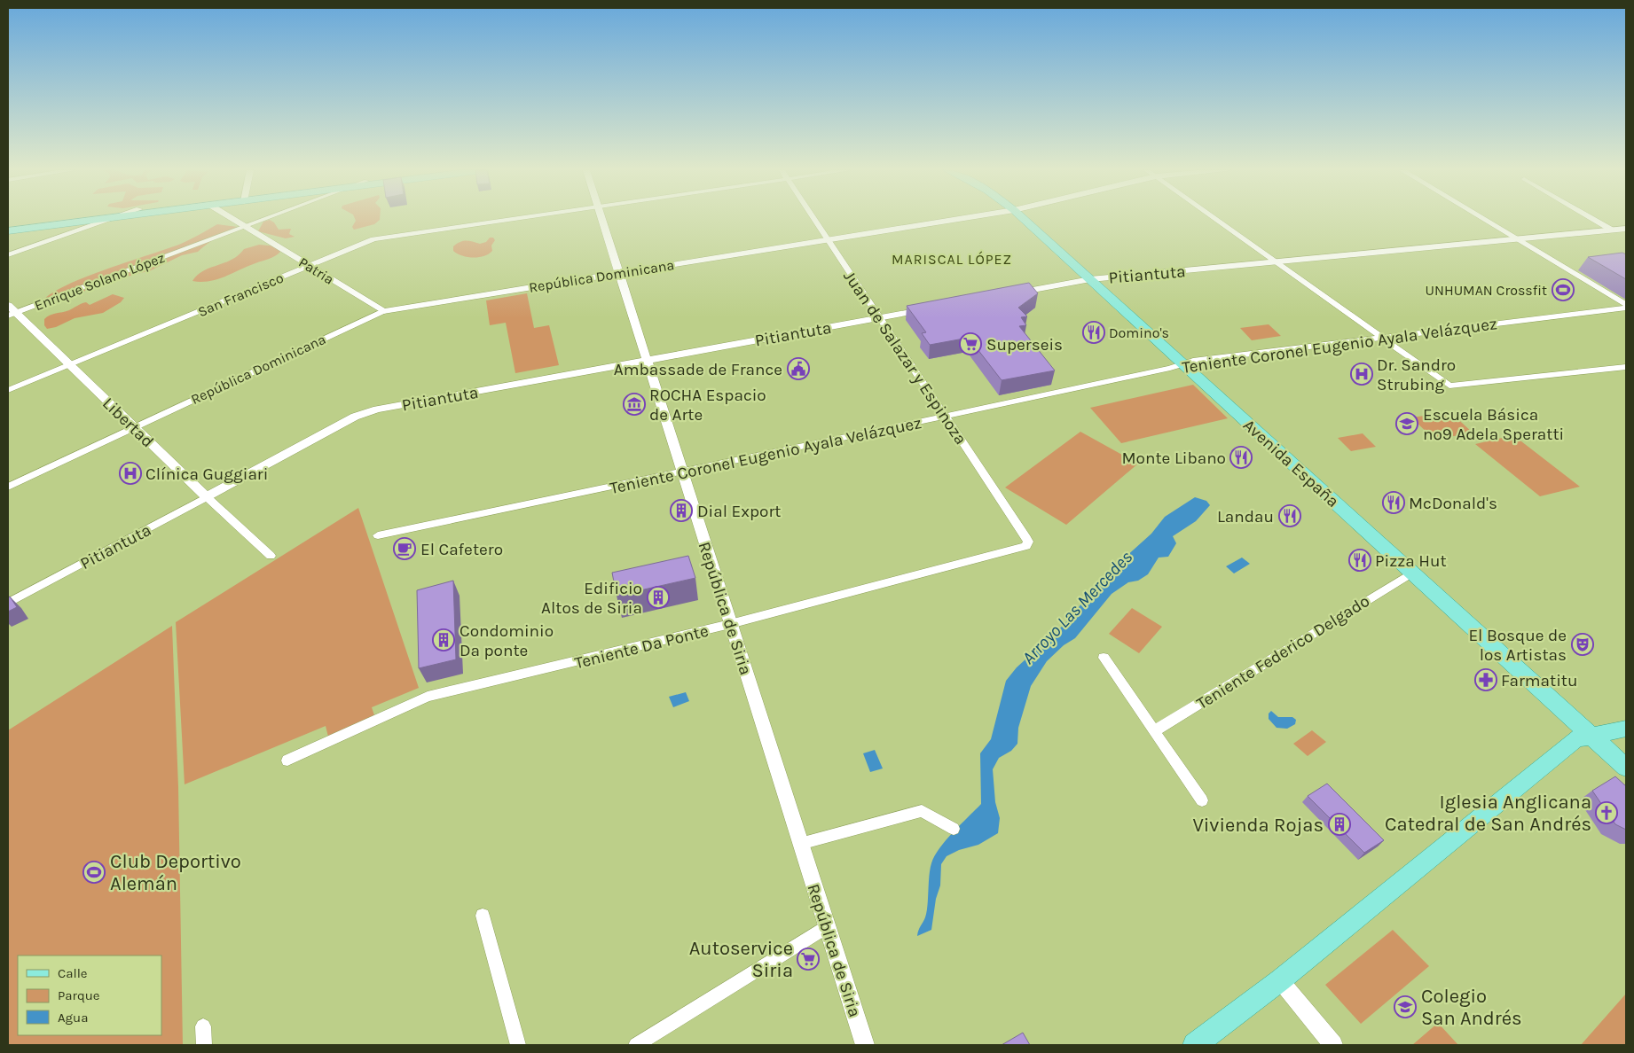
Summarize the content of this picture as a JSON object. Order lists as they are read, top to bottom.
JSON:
{
  "streets": {
    "main road": ["Avenida España"],
    "street": [
      "Patria",
      "Pitiantuta",
      "República Dominicana",
      "Enrique Solano López",
      "San Francisco",
      "Teniente Coronel Eugenio Ayala Velázquez",
      "Juan de Salazar y Espinoza",
      "Libertad",
      "República de Siria",
      "Teniente Da Ponte",
      "Teniente Federico Delgado"
    ]
  },
  "crossings": [
    ["Patria", "República Dominicana"],
    ["Patria", "Enrique Solano López"],
    ["Patria", "San Francisco"],
    ["Pitiantuta", "Juan de Salazar y Espinoza"],
    ["Pitiantuta", "Libertad"],
    ["Pitiantuta", "Avenida España"],
    ["Pitiantuta", "República de Siria"],
    ["República Dominicana", "Juan de Salazar y Espinoza"],
    ["República Dominicana", "Libertad"],
    ["República Dominicana", "República de Siria"],
    ["Enrique Solano López", "Libertad"],
    ["San Francisco", "Libertad"],
    ["Teniente Coronel Eugenio Ayala Velázquez", "Juan de Salazar y Espinoza"],
    ["Teniente Coronel Eugenio Ayala Velázquez", "Avenida España"],
    ["Teniente Coronel Eugenio Ayala Velázquez", "República de Siria"],
    ["Juan de Salazar y Espinoza", "Teniente Da Ponte"],
    ["Avenida España", "Teniente Federico Delgado"],
    ["República de Siria", "Teniente Da Ponte"]
  ],
  "districts": ["MARISCAL LÓPEZ"],
  "water": ["Arroyo Las Mercedes"],
  "places": {
    "sports": ["UNHUMAN Crossfit", "Club Deportivo Alemán"],
    "restaurant": [
      "Domino's",
      "Monte Libano",
      "McDonald's",
      "Landau",
      "Pizza Hut"
    ],
    "supermarket": ["Superseis", "Autoservice Siria"],
    "public building": ["Ambassade de France"],
    "hospital": ["Dr. Sandro Strubing", "Clínica Guggiari"],
    "museum": ["ROCHA Espacio de Arte"],
    "school or university": ["Escuela Básica nº9 Adela Speratti", "Colegio San Andrés"],
    "building": [
      "Dial Export",
      "Edificio Altos de Siria",
      "Condominio Da ponte",
      "Vivienda Rojas"
    ],
    "cafe": ["El Cafetero"],
    "theatre": ["El Bosque de los Artistas"],
    "pharmacy": ["Farmatitu"],
    "church": ["Iglesia Anglicana Catedral de San Andrés"]
  },
  "legend": ["Calle", "Parque", "Agua"]
}
